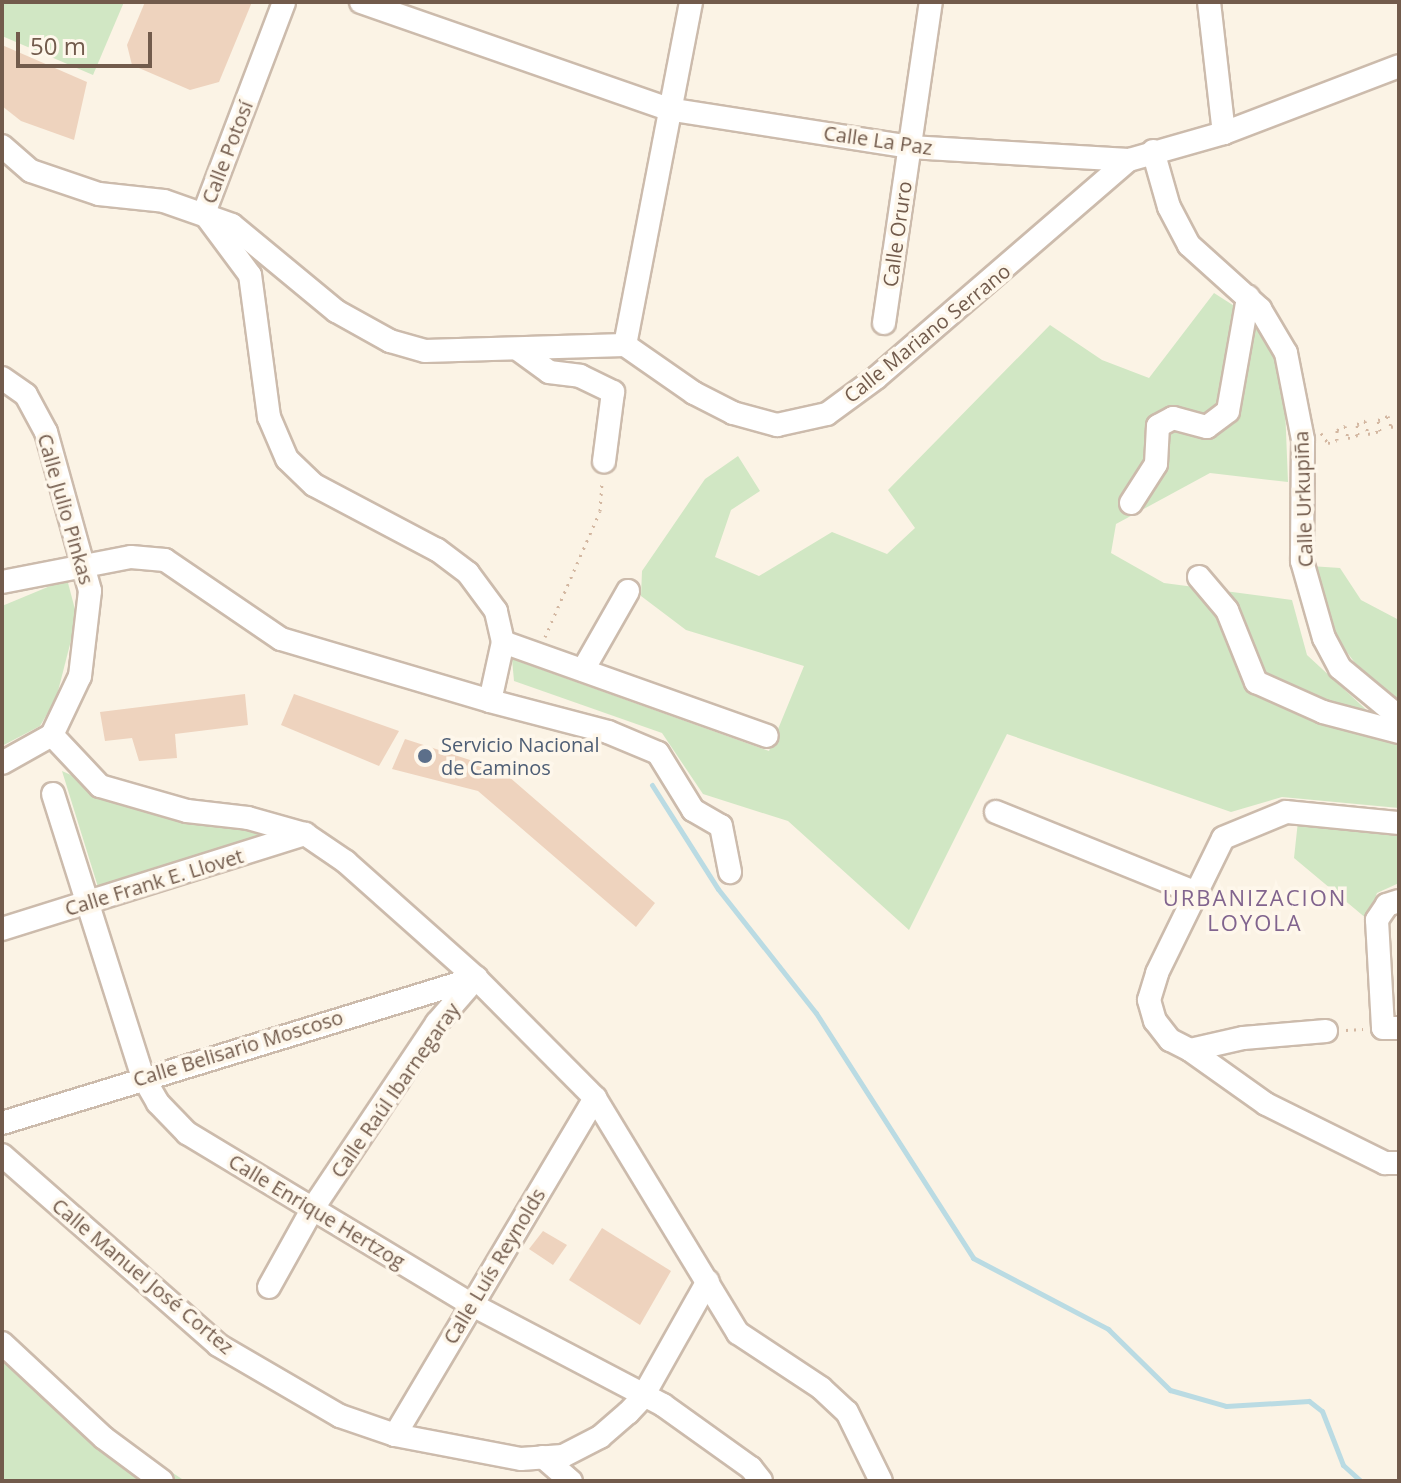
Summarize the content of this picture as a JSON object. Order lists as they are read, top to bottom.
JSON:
{
  "streets": {
    "street": [
      "Calle La Paz",
      "Calle Potosí",
      "Calle Oruro",
      "Calle Mariano Serrano",
      "Calle Urkupiña",
      "Calle Julio Pinkas",
      "Calle Frank E. Llovet",
      "Calle Belisario Moscoso",
      "Calle Raúl Ibarnegaray",
      "Calle Enrique Hertzog",
      "Calle Luís Reynolds",
      "Calle Manuel José Cortez"
    ]
  },
  "crossings": [
    ["Calle La Paz", "Calle Oruro"],
    ["Calle La Paz", "Calle Mariano Serrano"],
    ["Calle La Paz", "Calle Urkupiña"],
    ["Calle Frank E. Llovet", "Calle Enrique Hertzog"],
    ["Calle Belisario Moscoso", "Calle Raúl Ibarnegaray"],
    ["Calle Belisario Moscoso", "Calle Enrique Hertzog"],
    ["Calle Raúl Ibarnegaray", "Calle Enrique Hertzog"],
    ["Calle Enrique Hertzog", "Calle Luís Reynolds"],
    ["Calle Enrique Hertzog", "Calle Manuel José Cortez"],
    ["Calle Luís Reynolds", "Calle Manuel José Cortez"]
  ],
  "districts": ["URBANIZACION LOYOLA"],
  "places": ["Servicio Nacional de Caminos"],
  "scale_bar": "50 m"
}
